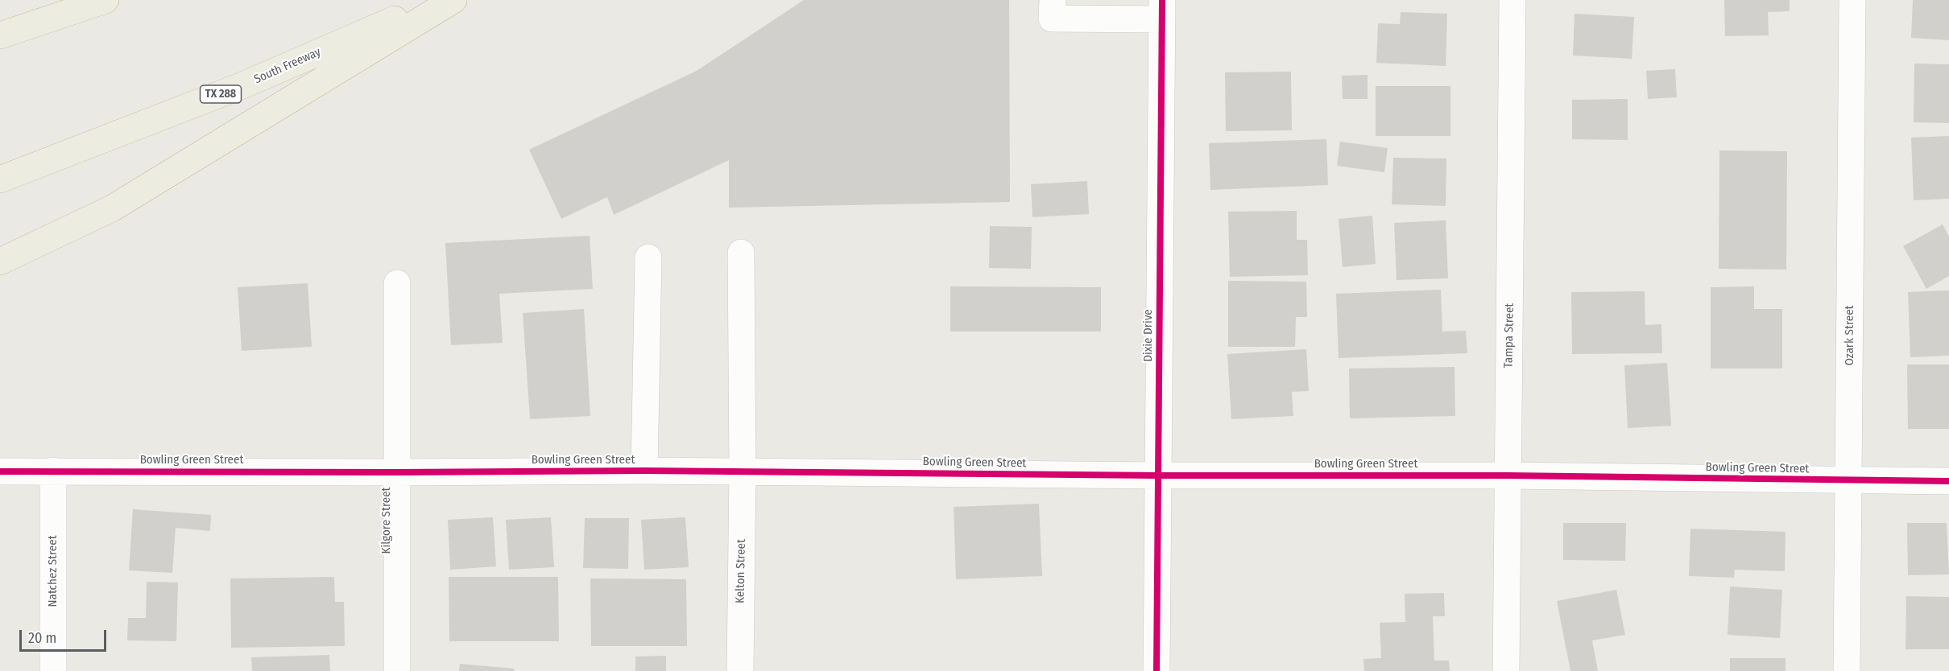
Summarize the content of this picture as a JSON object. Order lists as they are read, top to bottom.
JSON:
{
  "streets": {
    "highway": ["South Freeway", "TX 288"],
    "street": [
      "Dixie Drive",
      "Tampa Street",
      "Ozark Street",
      "Bowling Green Street",
      "Kilgore Street",
      "Natchez Street",
      "Kelton Street"
    ]
  },
  "crossings": [
    ["Dixie Drive", "Bowling Green Street"],
    ["Tampa Street", "Bowling Green Street"],
    ["Ozark Street", "Bowling Green Street"],
    ["Bowling Green Street", "Kilgore Street"],
    ["Bowling Green Street", "Natchez Street"],
    ["Bowling Green Street", "Kelton Street"]
  ],
  "scale_bar": "20 m"
}
